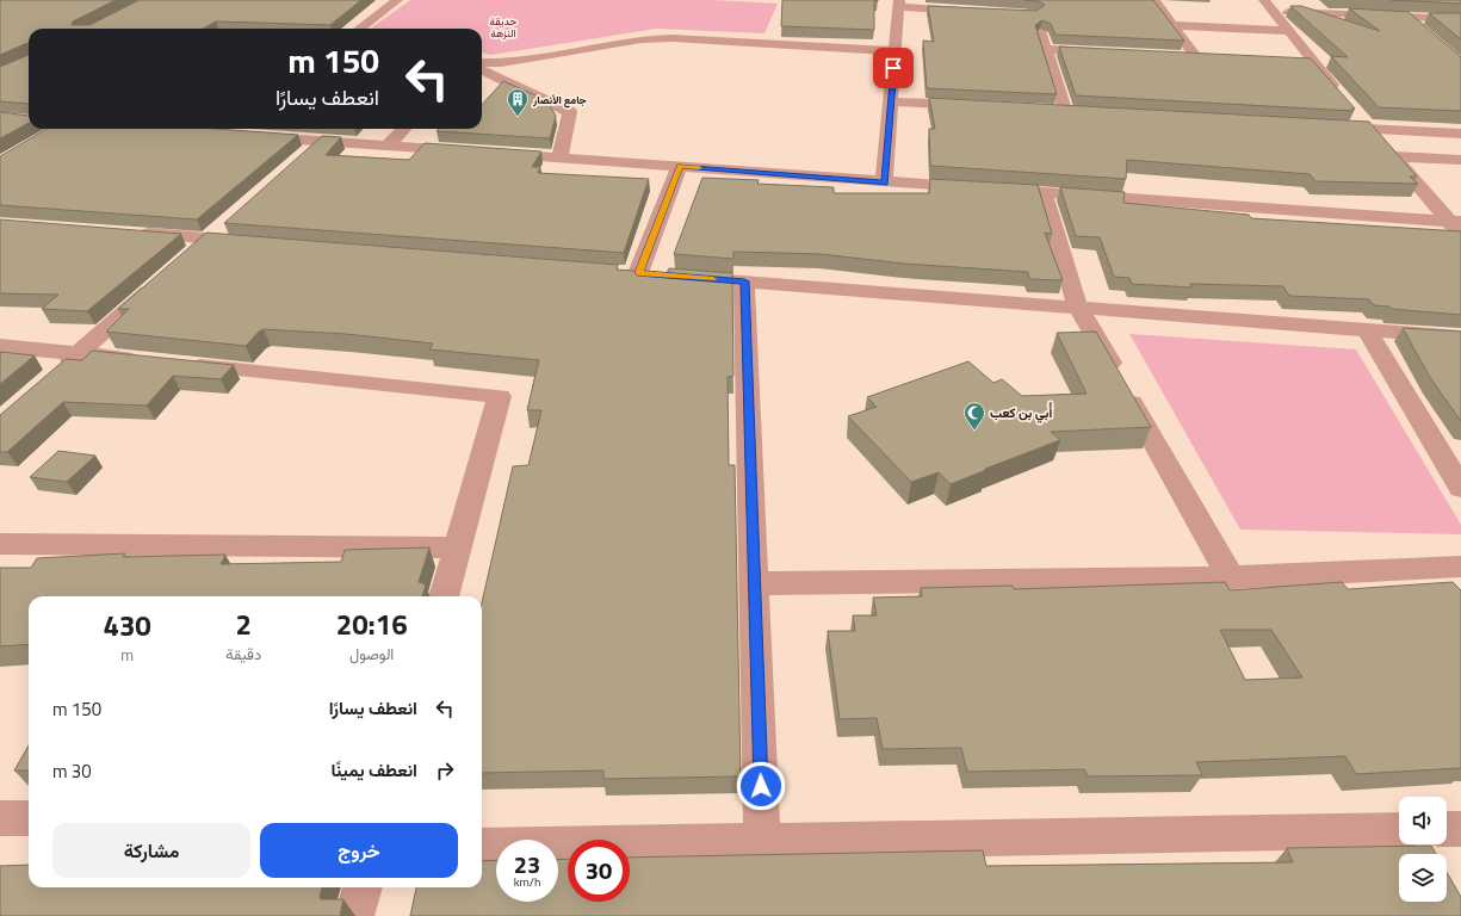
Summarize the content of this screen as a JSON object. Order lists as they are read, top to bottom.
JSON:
{
  "parks": ["حديقة النزهة"],
  "places": {
    "building": ["جامع الأنصار"],
    "mosque": ["أُبي بن كعب"]
  },
  "page": {
    "turn": ["150 m", "انعطف يسارًا"],
    "eta": [
      "20:16",
      "الوصول",
      "2",
      "دقيقة",
      "430",
      "m"
    ],
    "list": [
      {
        "name": "انعطف يسارًا",
        "value": "150 m"
      },
      {
        "name": "انعطف يمينًا",
        "value": "30 m"
      }
    ],
    "buttons": ["خروج", "مشاركة"],
    "speed": "23 km/h",
    "limit": "30"
  }
}
